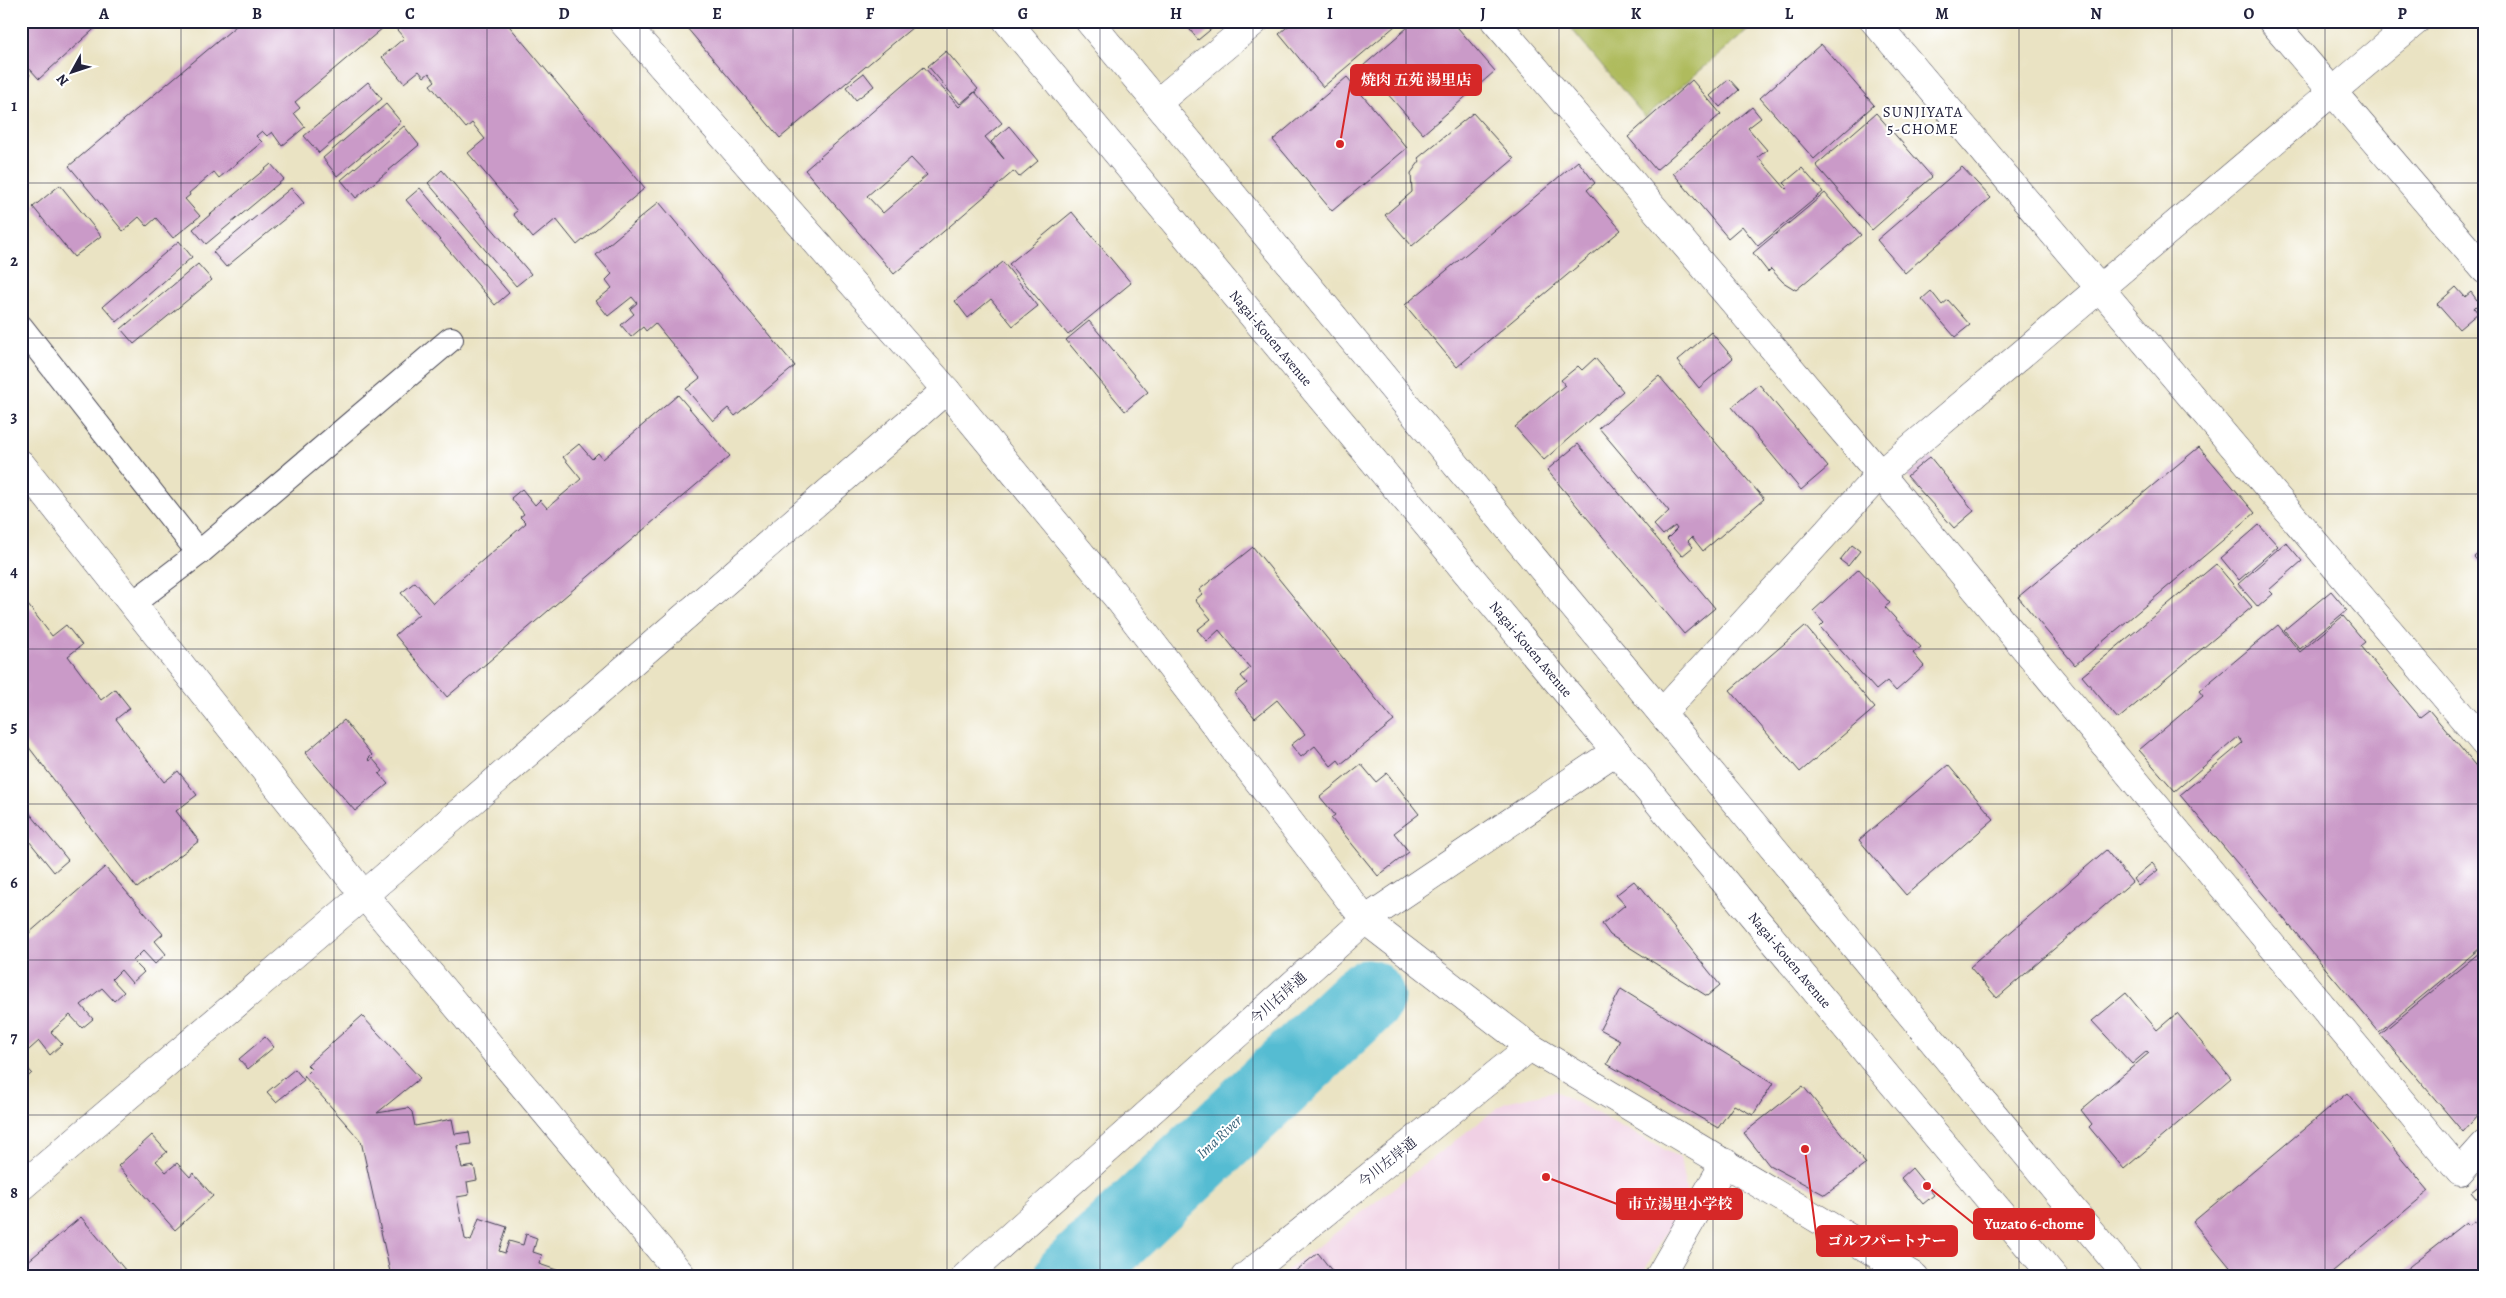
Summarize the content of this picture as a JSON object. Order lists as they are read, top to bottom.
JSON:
{
  "streets": {
    "main road": ["Nagai-Kouen Avenue", "今川右岸通", "今川左岸通"]
  },
  "crossings": [
    ["Nagai-Kouen Avenue", "今川右岸通"]
  ],
  "districts": ["SUNJIYATA 5-CHOME"],
  "water": ["Ima River"],
  "places": [
    "焼肉 五苑 湯里店",
    "ゴルフパートナー",
    "市立湯里小学校",
    "Yuzato 6-chome"
  ],
  "north": "bottom left",
  "grid": {
    "columns": [
      "A",
      "B",
      "C",
      "D",
      "E",
      "F",
      "G",
      "H",
      "I",
      "J",
      "K",
      "L",
      "M",
      "N",
      "O",
      "P"
    ],
    "rows": [
      "1",
      "2",
      "3",
      "4",
      "5",
      "6",
      "7",
      "8"
    ]
  }
}
